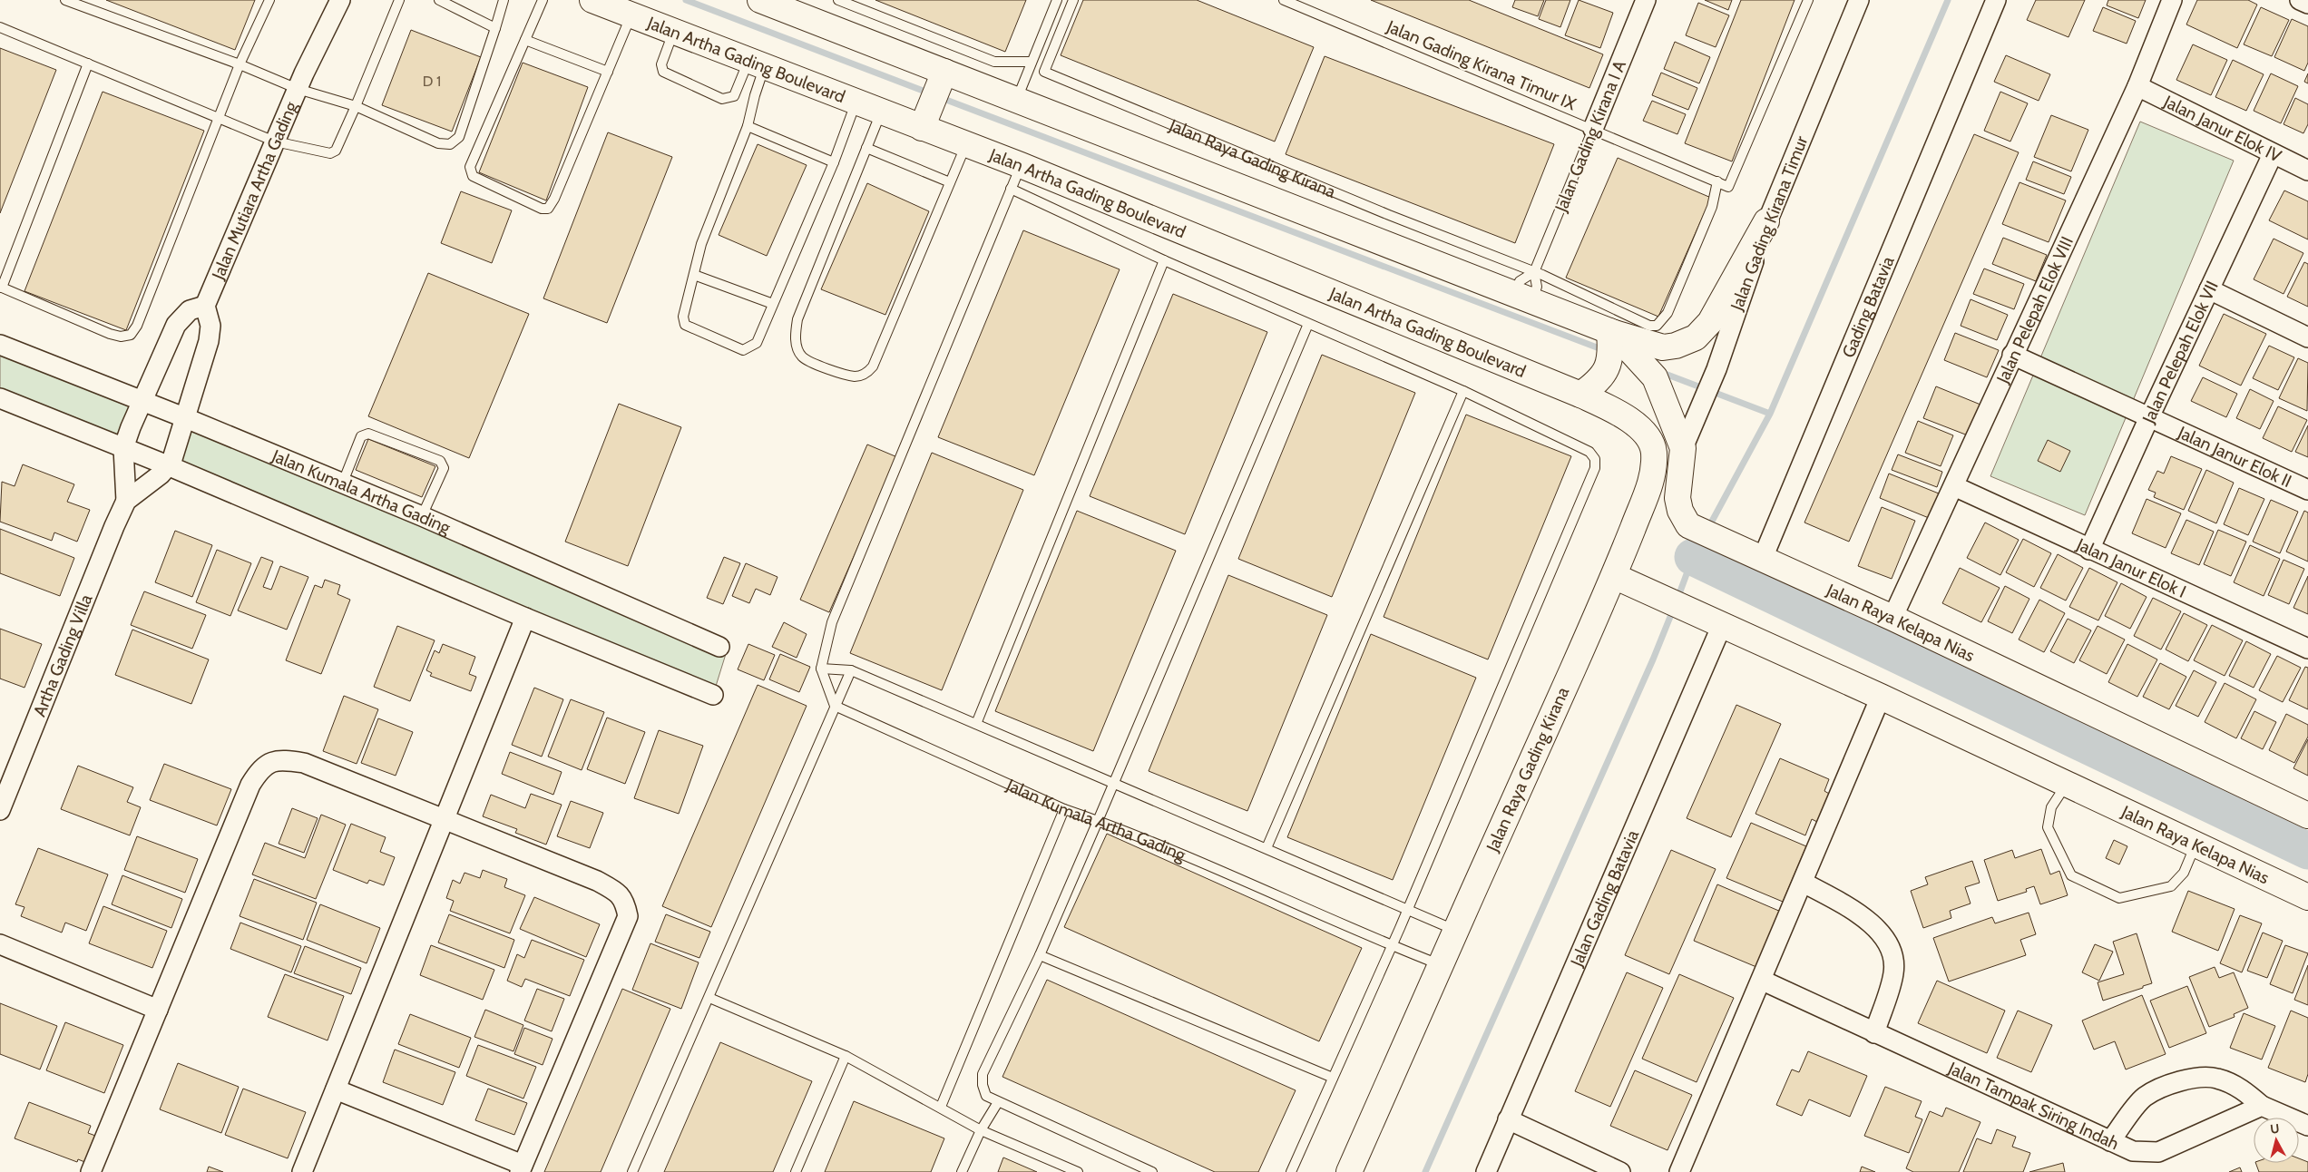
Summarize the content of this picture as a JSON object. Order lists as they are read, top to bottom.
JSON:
{
  "streets": {
    "main road": ["Jalan Artha Gading Boulevard", "Jalan Raya Gading Kirana", "Jalan Raya Kelapa Nias"],
    "street": [
      "Jalan Janur Elok IV",
      "Jalan Gading Kirana I A",
      "Jalan Mutiara Artha Gading",
      "Jalan Gading Kirana Timur",
      "Gading Batavia",
      "Jalan Pelepah Elok VIII",
      "Jalan Pelepah Elok VII",
      "Jalan Janur Elok II",
      "Jalan Kumala Artha Gading",
      "Jalan Janur Elok I",
      "Artha Gading Villa",
      "Jalan Gading Batavia",
      "Jalan Tampak Siring Indah"
    ],
    "lane": ["Jalan Gading Kirana Timur IX"]
  },
  "crossings": [
    ["Jalan Artha Gading Boulevard", "Jalan Raya Gading Kirana"],
    ["Jalan Gading Kirana Timur IX", "Jalan Gading Kirana I A"],
    ["Jalan Janur Elok IV", "Jalan Pelepah Elok VIII"],
    ["Jalan Janur Elok IV", "Jalan Pelepah Elok VII"],
    ["Jalan Gading Kirana I A", "Jalan Raya Gading Kirana"],
    ["Jalan Raya Gading Kirana", "Jalan Kumala Artha Gading"],
    ["Jalan Raya Gading Kirana", "Jalan Raya Kelapa Nias"],
    ["Jalan Gading Kirana Timur", "Jalan Raya Kelapa Nias"],
    ["Gading Batavia", "Jalan Raya Kelapa Nias"],
    ["Jalan Pelepah Elok VIII", "Jalan Janur Elok II"],
    ["Jalan Pelepah Elok VIII", "Jalan Janur Elok I"],
    ["Jalan Pelepah Elok VIII", "Jalan Raya Kelapa Nias"],
    ["Jalan Pelepah Elok VII", "Jalan Janur Elok II"],
    ["Jalan Pelepah Elok VII", "Jalan Janur Elok I"],
    ["Jalan Raya Kelapa Nias", "Jalan Gading Batavia"]
  ],
  "house_numbers": ["D 1"],
  "north": "top"
}
